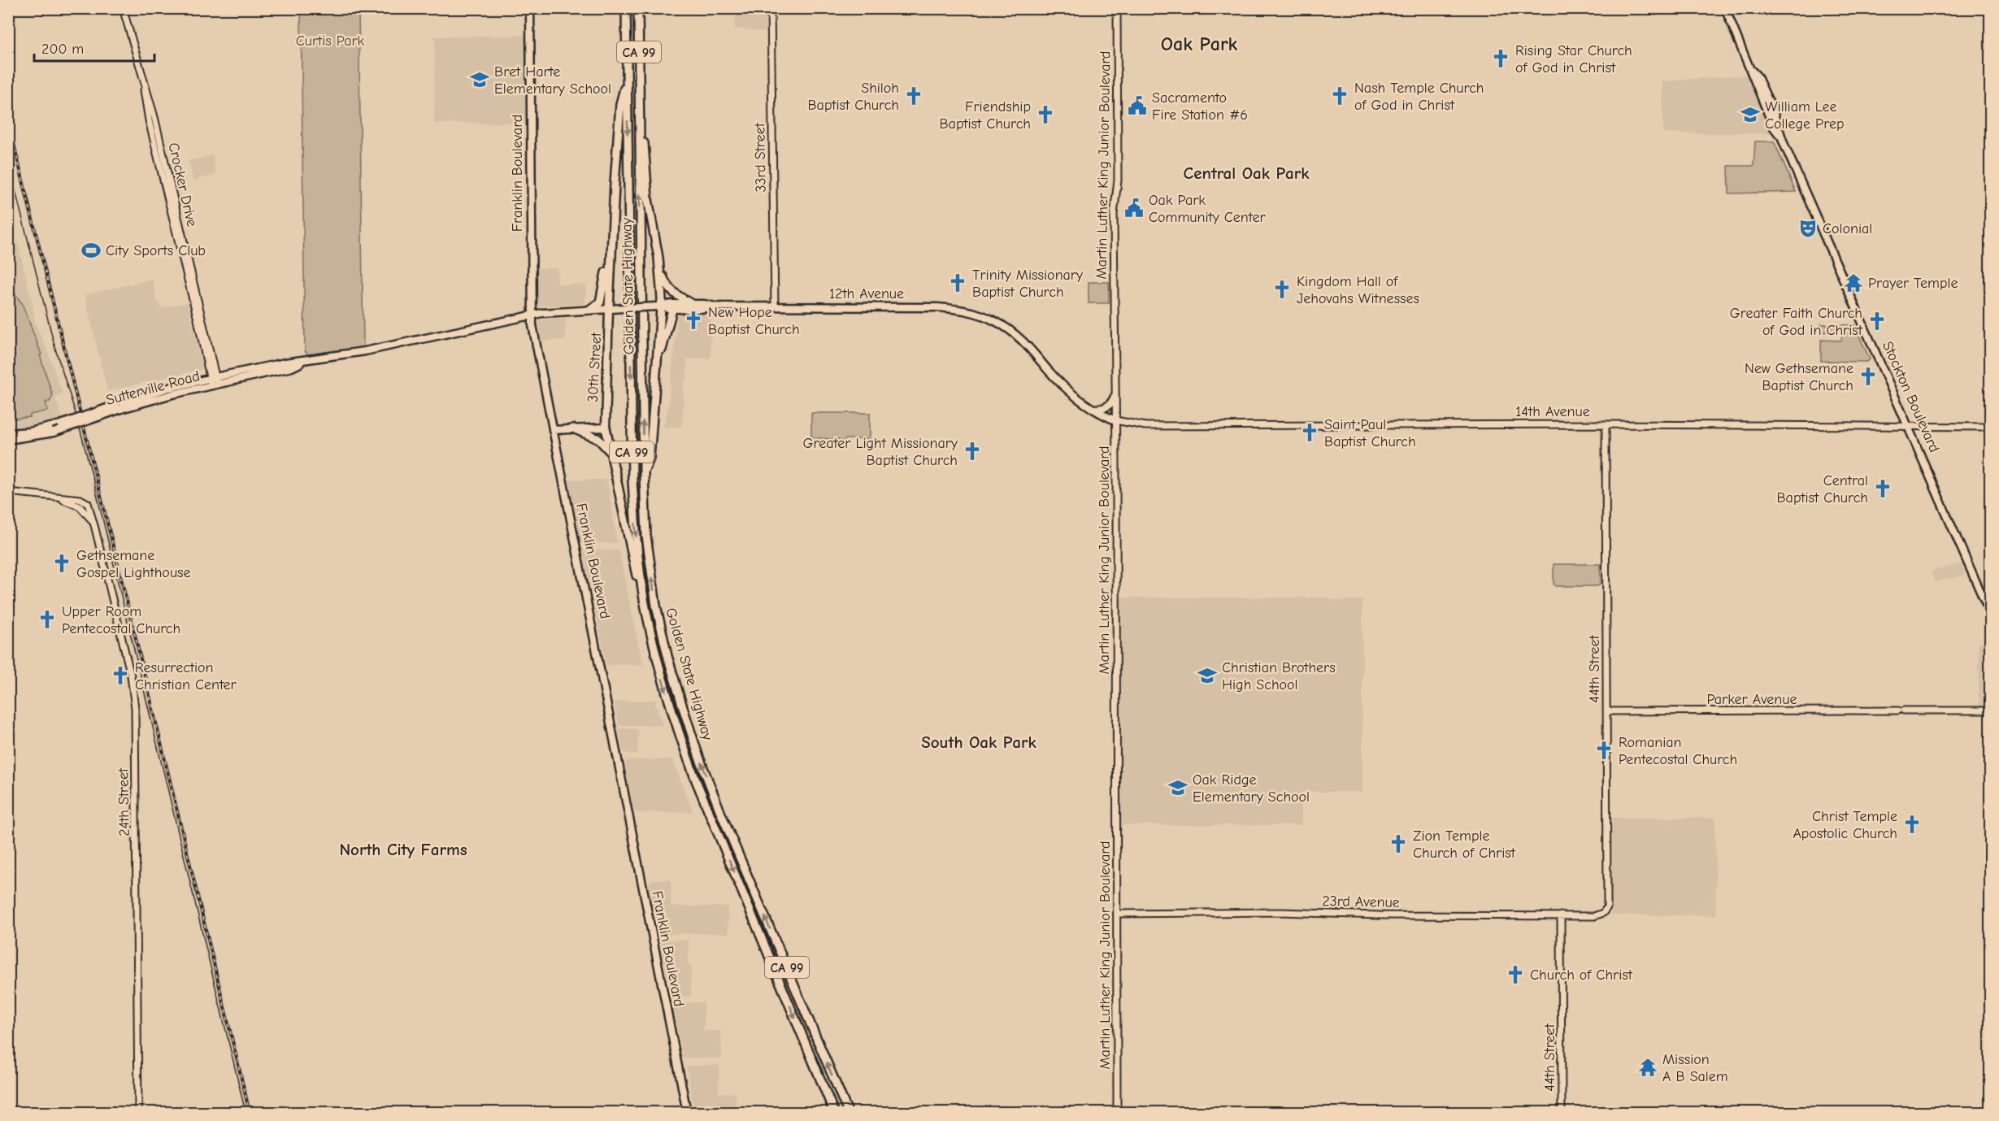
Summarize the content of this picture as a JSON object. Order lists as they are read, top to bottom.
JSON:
{
  "streets": {
    "highway": ["CA 99", "Golden State Highway"],
    "main road": [
      "Franklin Boulevard",
      "12th Avenue",
      "30th Street",
      "Sutterville Road",
      "Stockton Boulevard"
    ],
    "street": [
      "33rd Street",
      "Martin Luther King Junior Boulevard",
      "Crocker Drive",
      "14th Avenue",
      "44th Street",
      "Parker Avenue",
      "24th Street",
      "23rd Avenue"
    ]
  },
  "crossings": [
    ["33rd Street", "12th Avenue"],
    ["Martin Luther King Junior Boulevard", "12th Avenue"],
    ["Martin Luther King Junior Boulevard", "14th Avenue"],
    ["Martin Luther King Junior Boulevard", "23rd Avenue"],
    ["Franklin Boulevard", "12th Avenue"],
    ["Franklin Boulevard", "Sutterville Road"],
    ["Crocker Drive", "Sutterville Road"],
    ["12th Avenue", "30th Street"],
    ["12th Avenue", "Sutterville Road"],
    ["12th Avenue", "14th Avenue"],
    ["Stockton Boulevard", "14th Avenue"],
    ["14th Avenue", "44th Street"],
    ["44th Street", "Parker Avenue"],
    ["44th Street", "23rd Avenue"]
  ],
  "districts": [
    "Oak Park",
    "Central Oak Park",
    "South Oak Park",
    "North City Farms"
  ],
  "parks": ["Curtis Park"],
  "places": {
    "church": [
      "Rising Star Church of God in Christ",
      "Shiloh Baptist Church",
      "Nash Temple Church of God in Christ",
      "Friendship Baptist Church",
      "Trinity Missionary Baptist Church",
      "Kingdom Hall of Jehovahs Witnesses",
      "New Hope Baptist Church",
      "Greater Faith Church of God in Christ",
      "New Gethsemane Baptist Church",
      "Saint Paul Baptist Church",
      "Greater Light Missionary Baptist Church",
      "Central Baptist Church",
      "Gethsemane Gospel Lighthouse",
      "Upper Room Pentecostal Church",
      "Resurrection Christian Center",
      "Romanian Pentecostal Church",
      "Christ Temple Apostolic Church",
      "Zion Temple Church of Christ",
      "Church of Christ"
    ],
    "school or university": [
      "Bret Harte Elementary School",
      "William Lee College Prep",
      "Christian Brothers High School",
      "Oak Ridge Elementary School"
    ],
    "public building": ["Sacramento Fire Station #6", "Oak Park Community Center"],
    "theatre": ["Colonial"],
    "sports": ["City Sports Club"],
    "temple": ["Prayer Temple", "Mission A B Salem"]
  },
  "scale_bar": "200 m"
}
